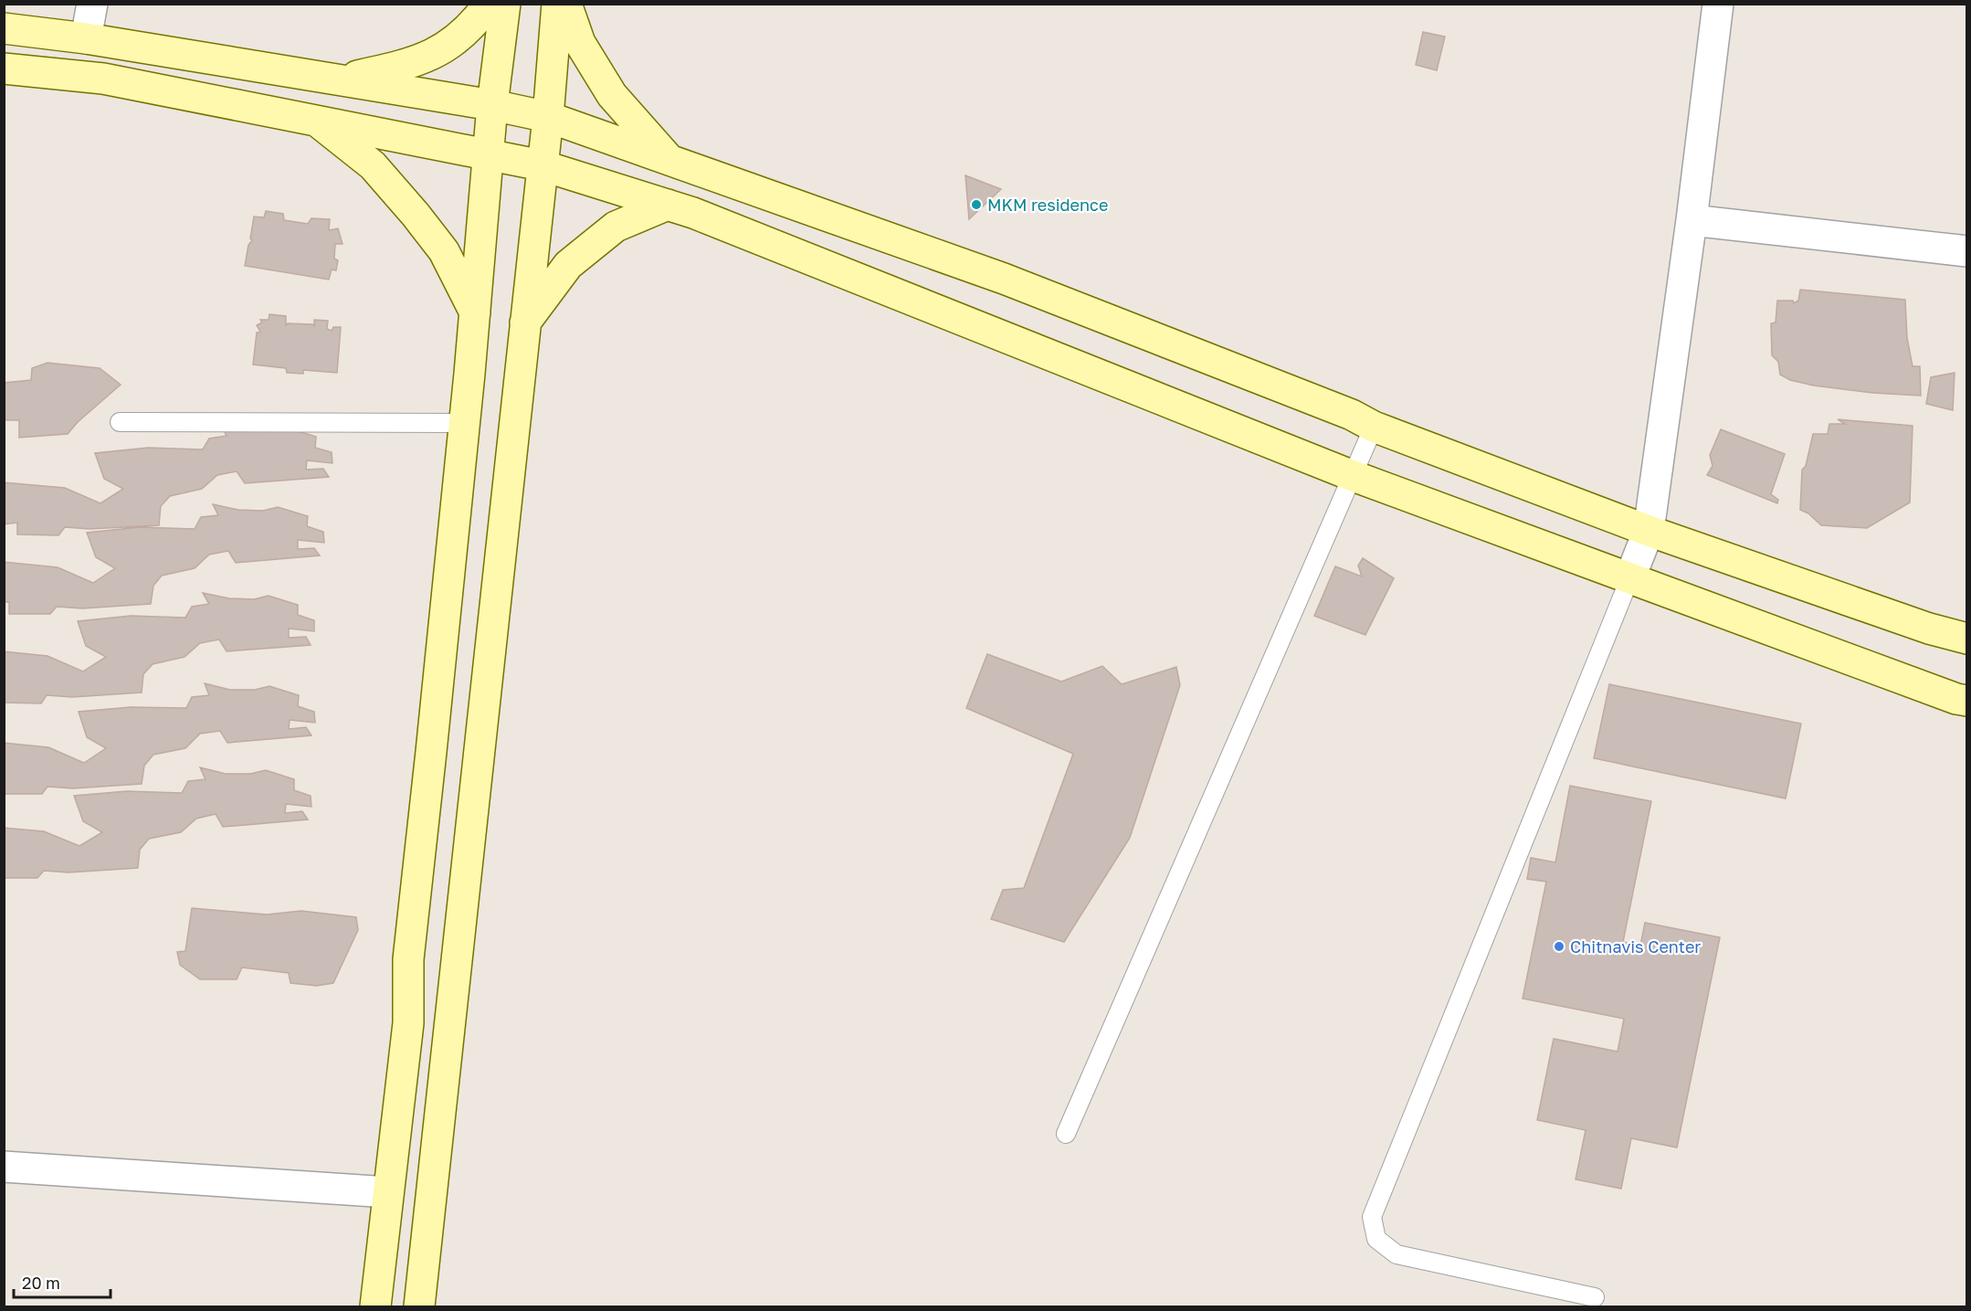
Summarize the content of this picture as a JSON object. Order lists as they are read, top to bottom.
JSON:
{
  "places": ["MKM residence", "Chitnavis Center"],
  "scale_bar": "20 m"
}
